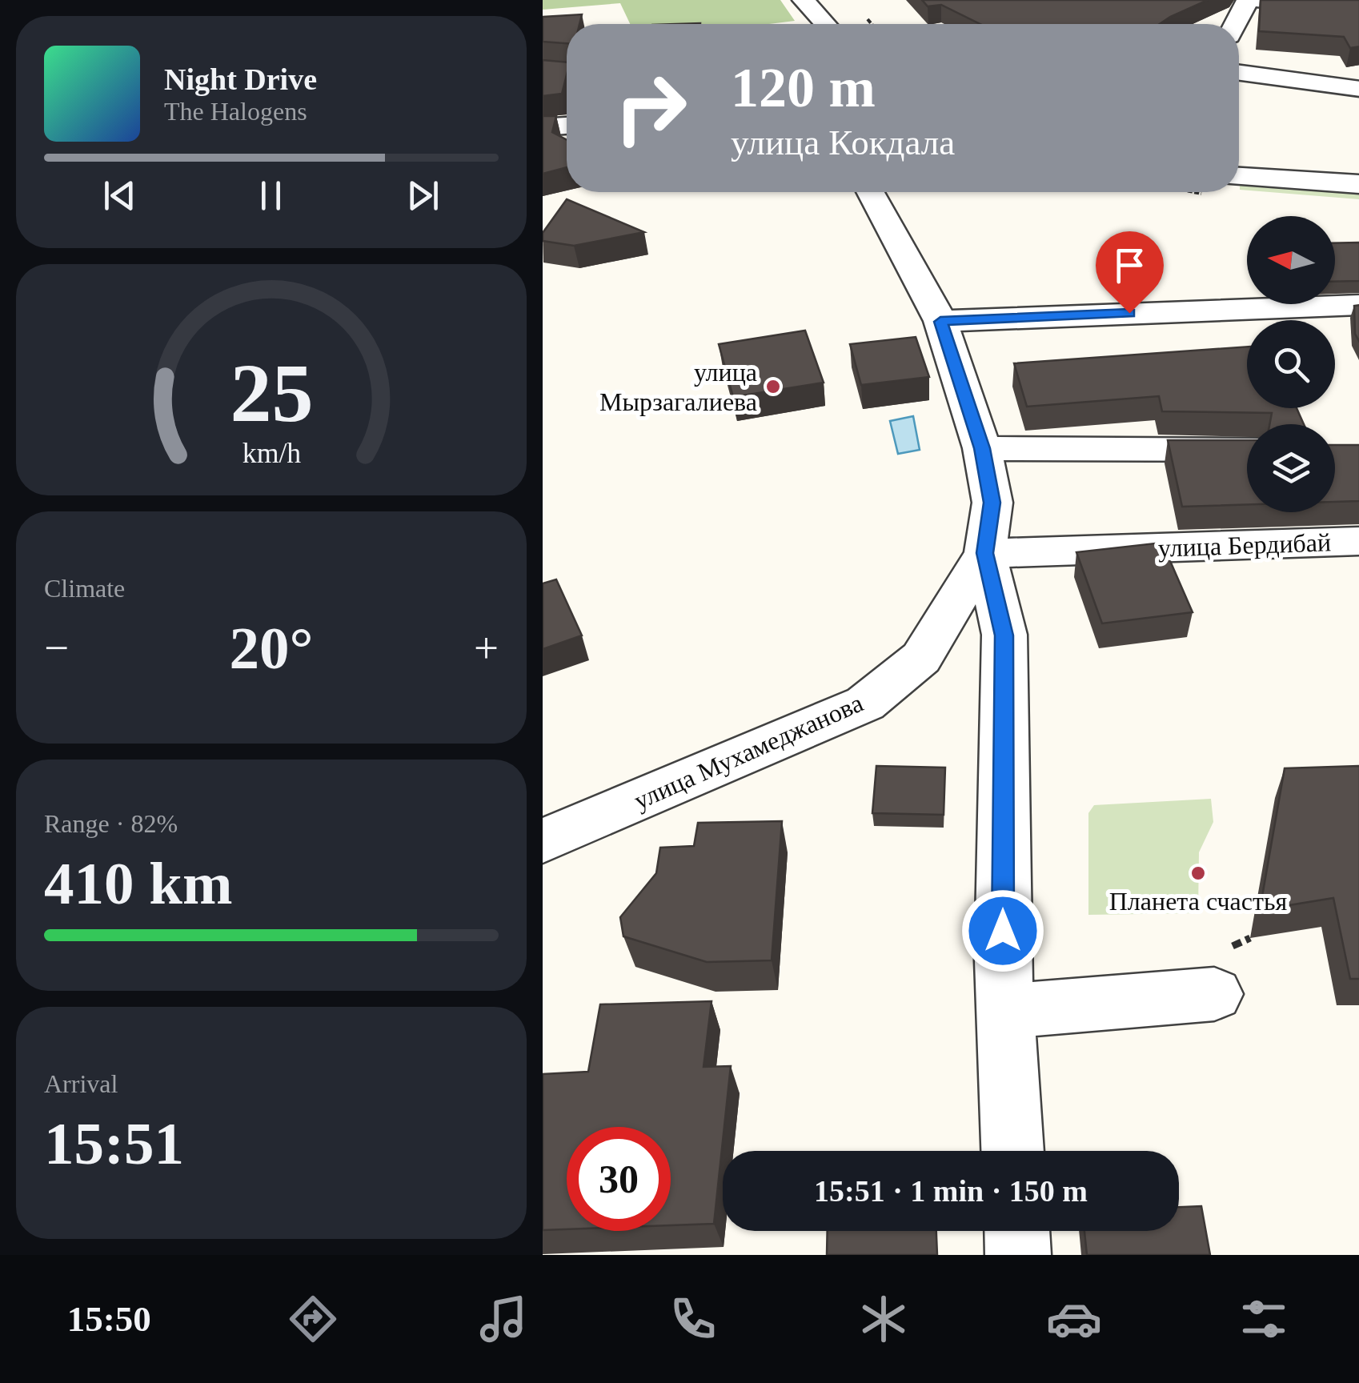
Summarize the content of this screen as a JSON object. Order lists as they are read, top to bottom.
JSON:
{
  "streets": {
    "street": ["улица Бердибай", "улица Мухамеджанова"]
  },
  "crossings": [
    ["улица Бердибай", "улица Мухамеджанова"]
  ],
  "places": ["улица Мырзагалиева", "Планета счастья"],
  "north": "left",
  "page": {
    "turn": ["120 m", "улица Кокдала"],
    "song": ["Night Drive", "The Halogens"],
    "tile": [
      "Climate",
      ["Range · 82%", "410 km"],
      ["Arrival", "15:51"]
    ],
    "heat": ["−", "20°", "+"],
    "limit": "30",
    "trip": "15:51 · 1 min · 150 m",
    "tabs": "15:50",
    "gauge": ["25", "km/h"]
  }
}
